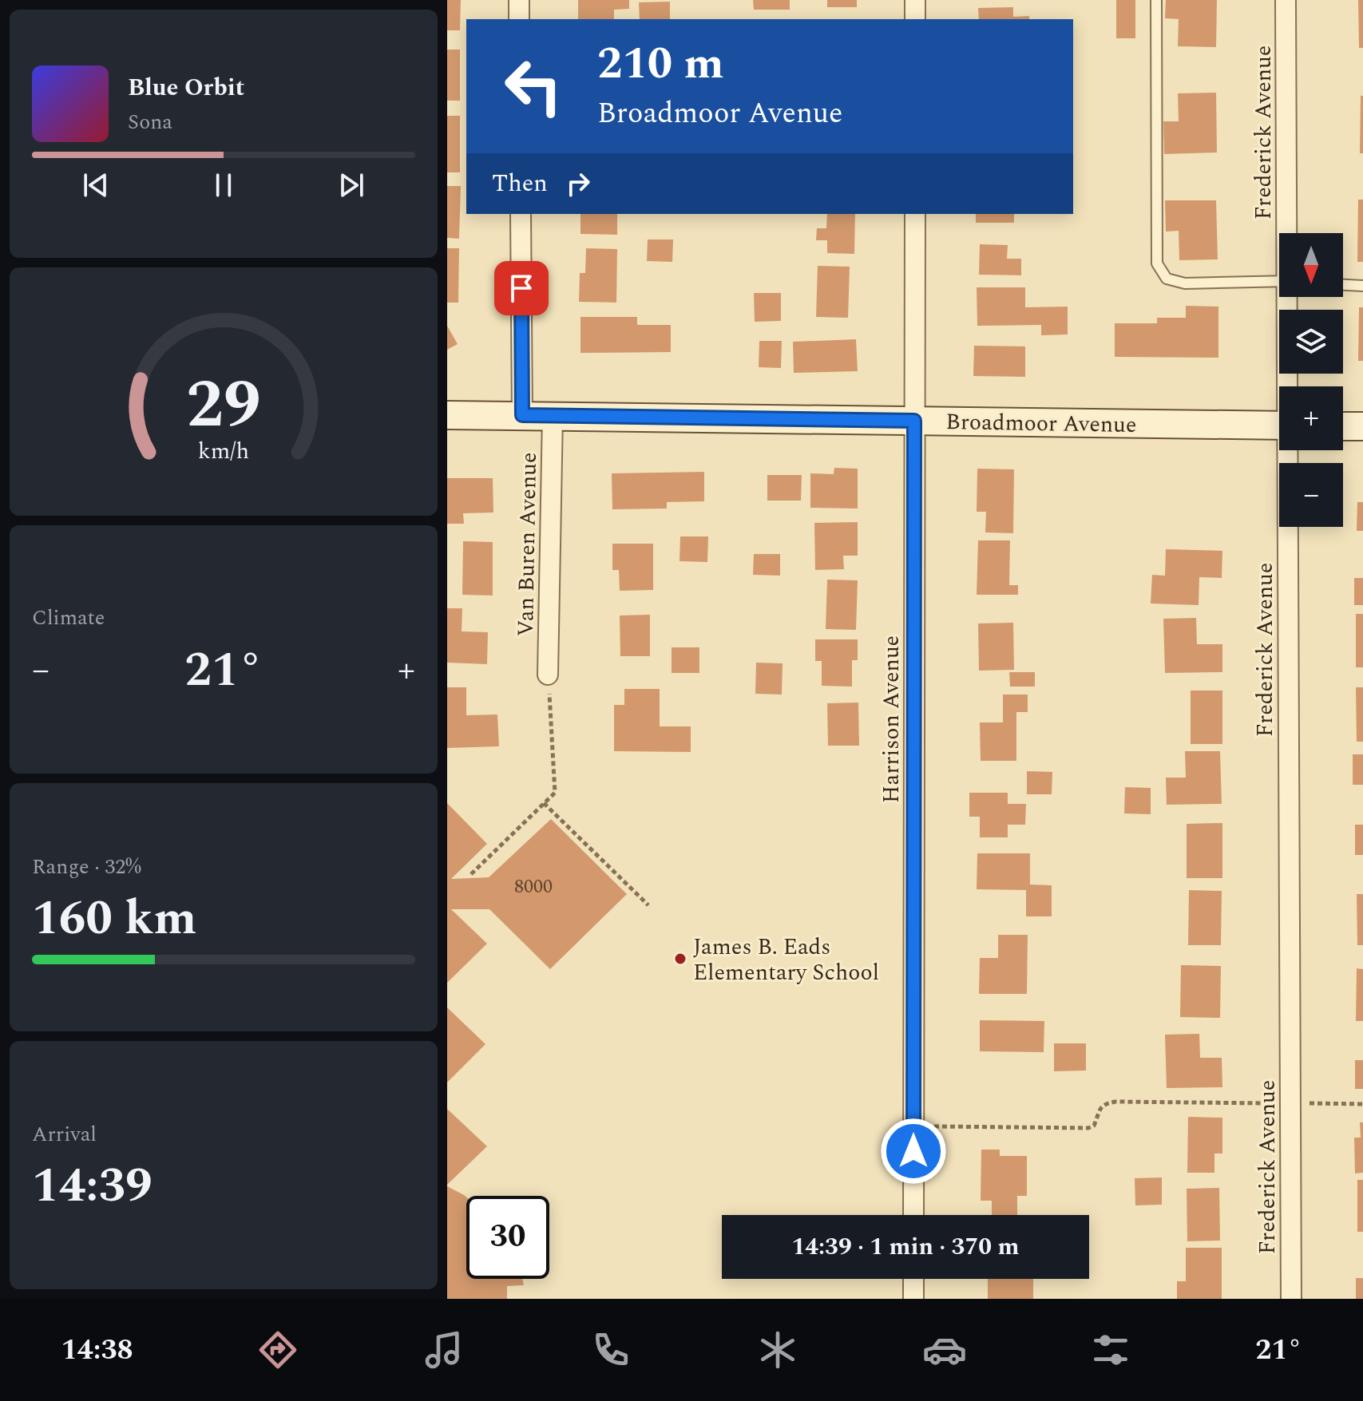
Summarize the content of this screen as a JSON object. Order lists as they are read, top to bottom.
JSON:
{
  "streets": {
    "street": [
      "Frederick Avenue",
      "Broadmoor Avenue",
      "Van Buren Avenue",
      "Harrison Avenue"
    ]
  },
  "crossings": [
    ["Broadmoor Avenue", "Van Buren Avenue"],
    ["Broadmoor Avenue", "Harrison Avenue"]
  ],
  "places": ["James B. Eads Elementary School"],
  "house_numbers": ["8000"],
  "north": "bottom",
  "page": {
    "turn": ["210 m", "Broadmoor Avenue"],
    "song": ["Blue Orbit", "Sona"],
    "then": "Then",
    "map_buttons": ["+", "−"],
    "tile": [
      "Climate",
      ["Range · 32%", "160 km"],
      ["Arrival", "14:39"]
    ],
    "heat": ["−", "21°", "+"],
    "limit": "30",
    "trip": "14:39 · 1 min · 370 m",
    "tabs": ["14:38", "21°"],
    "gauge": ["29", "km/h"]
  }
}
